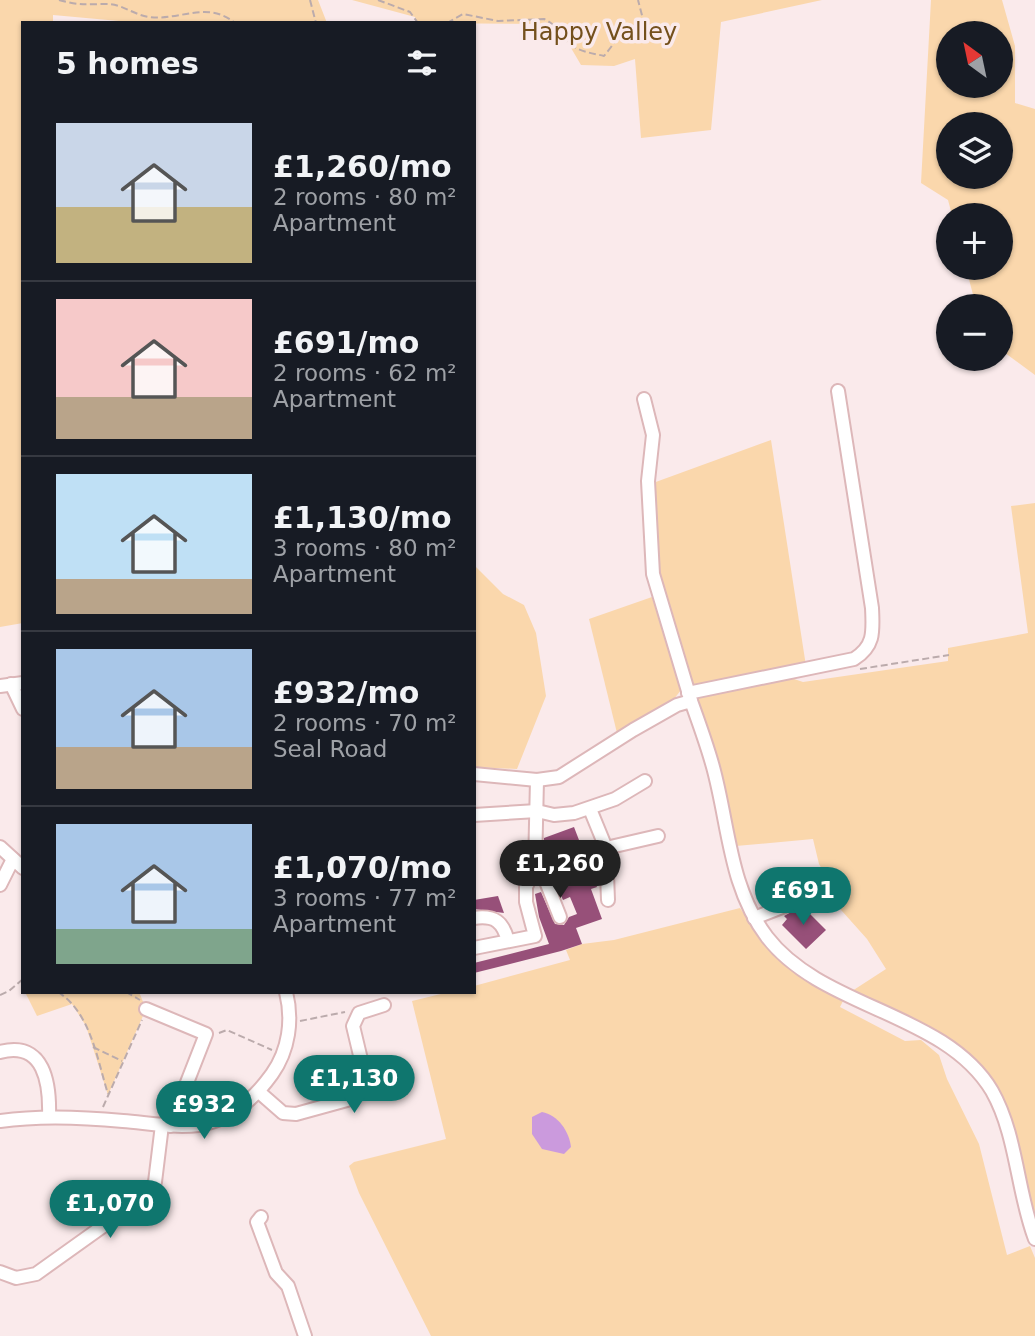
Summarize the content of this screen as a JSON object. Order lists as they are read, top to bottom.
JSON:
{
  "parks": ["Happy Valley"],
  "north": "top left",
  "page": {
    "map_buttons": ["+", "−"],
    "heading": "5 homes",
    "list": [
      {
        "name": "£1,260/mo",
        "note": "2 rooms · 80 m² · Apartment"
      },
      {
        "name": "£691/mo",
        "note": "2 rooms · 62 m² · Apartment"
      },
      {
        "name": "£1,130/mo",
        "note": "3 rooms · 80 m² · Apartment"
      },
      {
        "name": "£932/mo",
        "note": "2 rooms · 70 m² · Seal Road"
      },
      {
        "name": "£1,070/mo",
        "note": "3 rooms · 77 m² · Apartment"
      }
    ],
    "price": [
      "£1,260",
      "£691",
      "£1,130",
      "£932",
      "£1,070"
    ]
  }
}
